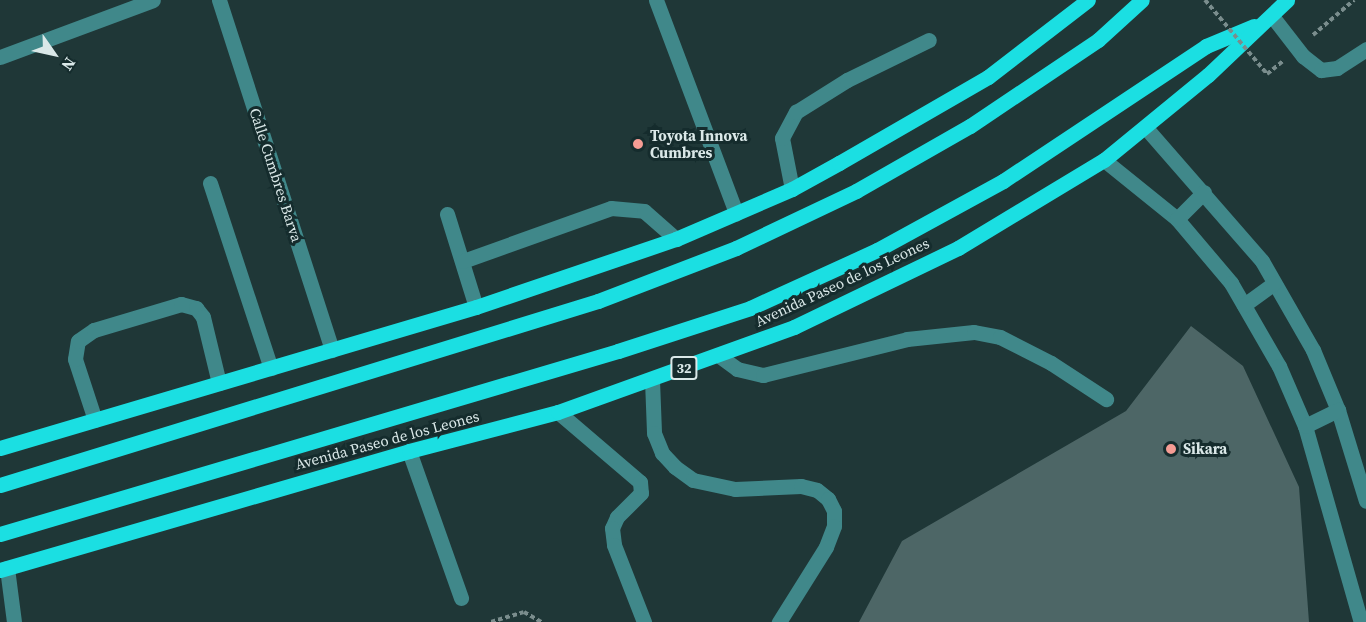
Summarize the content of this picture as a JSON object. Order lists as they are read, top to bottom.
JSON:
{
  "streets": {
    "main road": ["Avenida Paseo de los Leones", "32"],
    "street": ["Calle Cumbres Barva"]
  },
  "places": ["Toyota Innova Cumbres", "Sikara"],
  "north": "bottom right"
}
